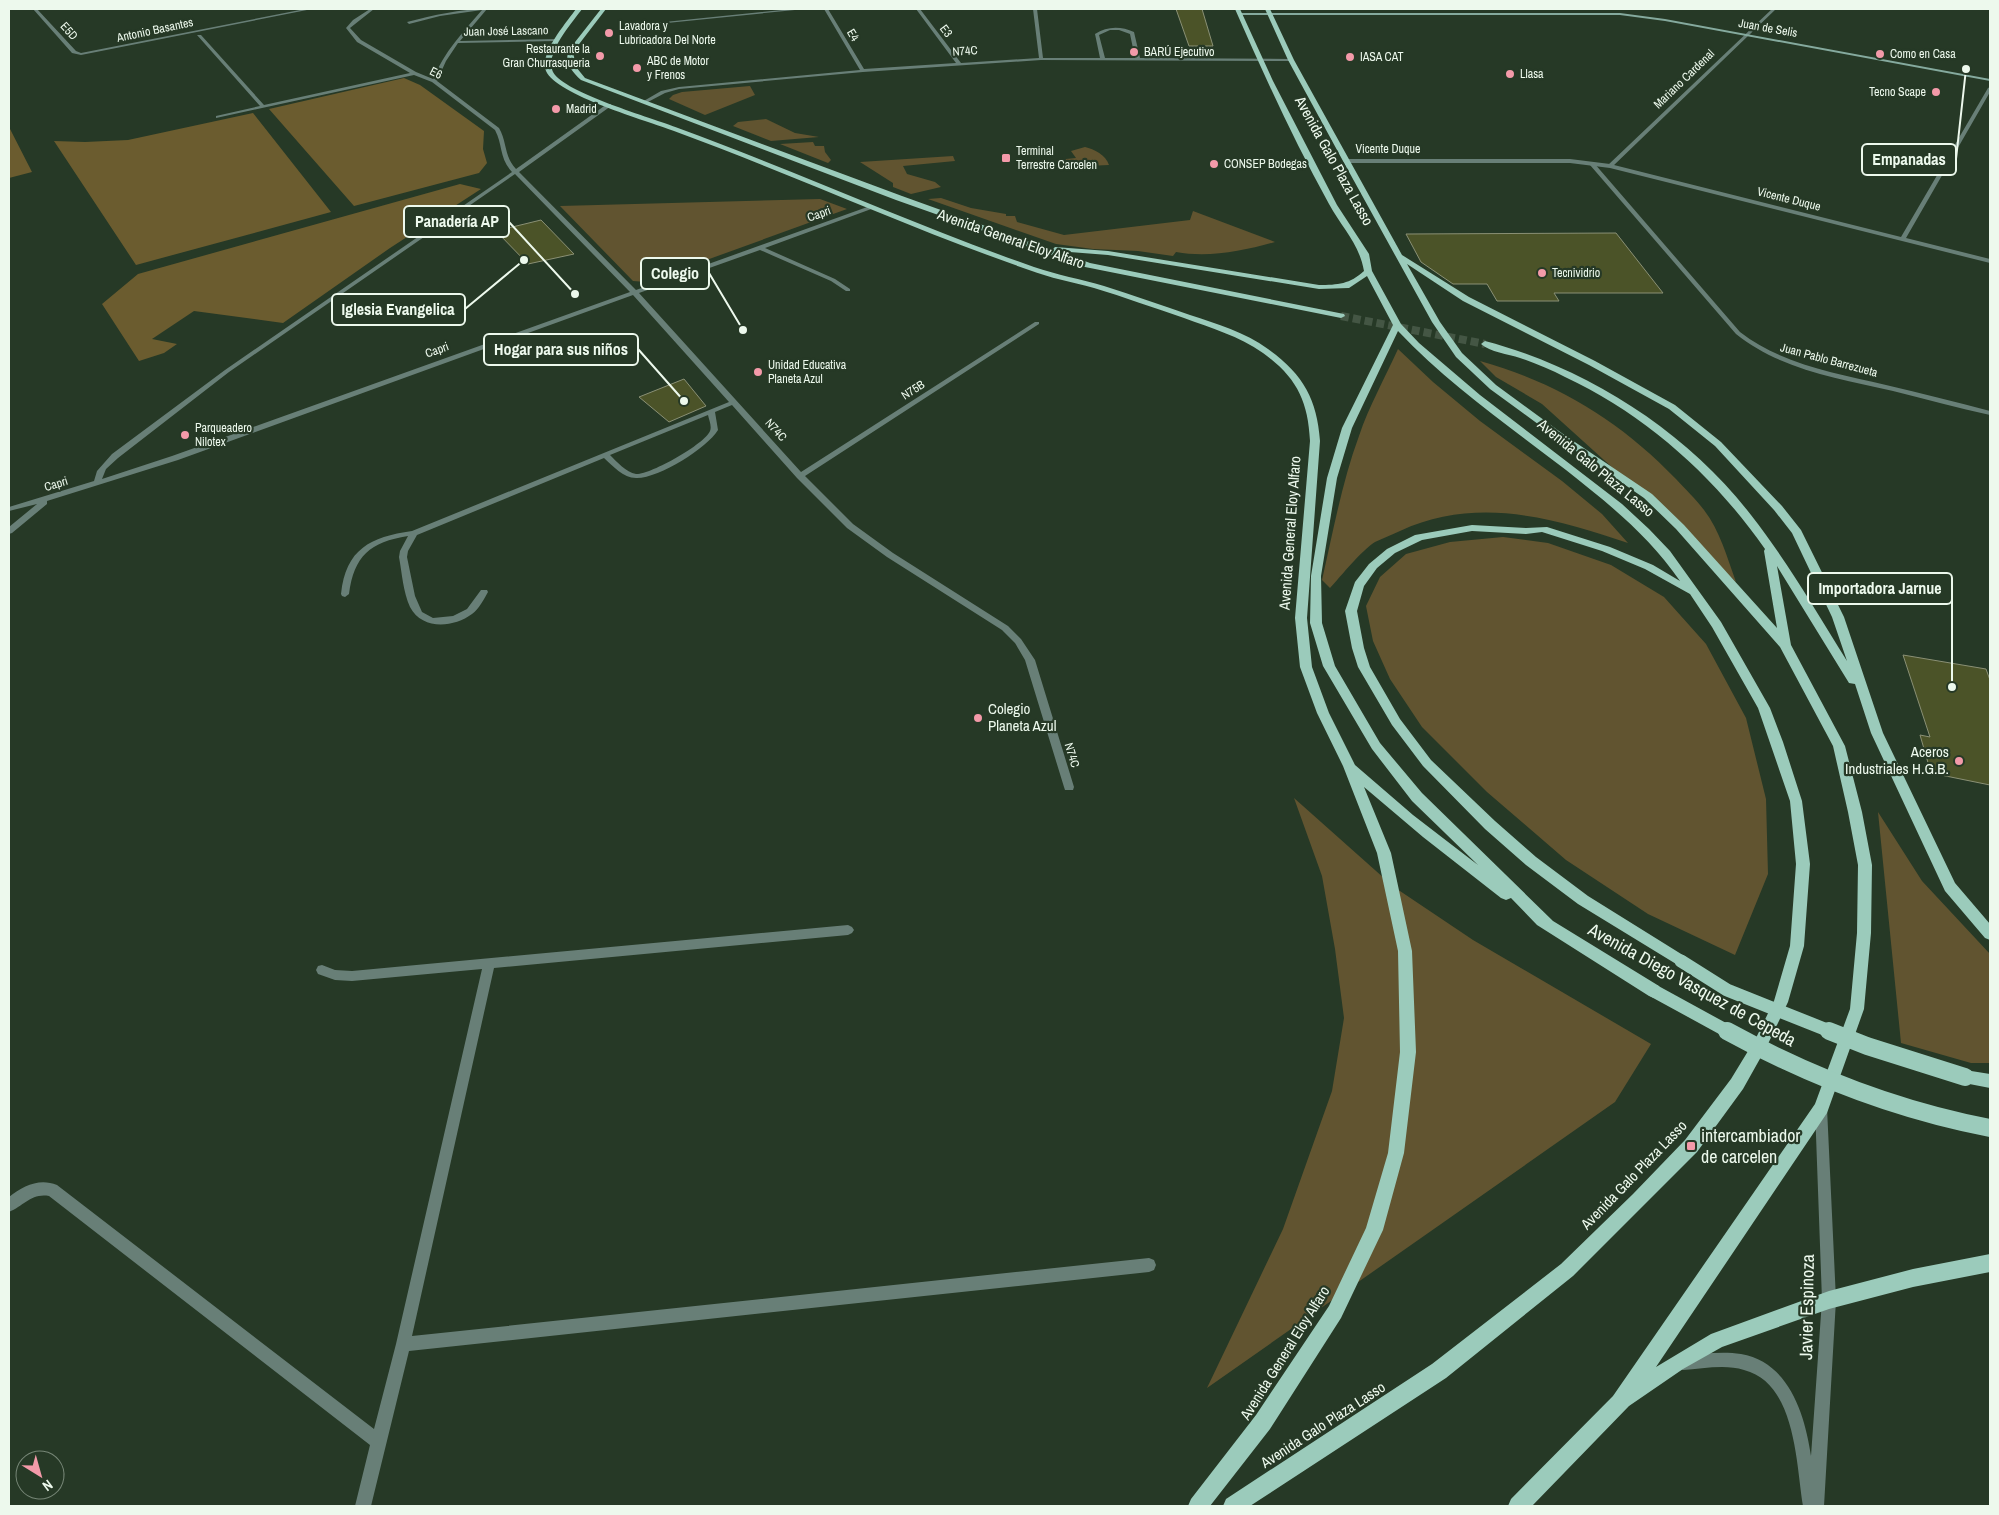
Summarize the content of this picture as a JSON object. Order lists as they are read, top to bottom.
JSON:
{
  "streets": {
    "main road": [
      "Juan de Selis",
      "Avenida Galo Plaza Lasso",
      "Avenida General Eloy Alfaro",
      "Avenida Diego Vasquez de Cepeda"
    ],
    "street": [
      "Antonio Basantes",
      "E5D",
      "Juan José Lascano",
      "E3",
      "E4",
      "N74C",
      "E6",
      "Mariano Cardenal",
      "Vicente Duque",
      "Capri",
      "Juan Pablo Barrezueta",
      "N75B",
      "Javier Espinoza"
    ]
  },
  "crossings": [
    ["Juan de Selis", "Mariano Cardenal"],
    ["Juan de Selis", "Avenida Galo Plaza Lasso"],
    ["Antonio Basantes", "E5D"],
    ["Juan José Lascano", "Avenida General Eloy Alfaro"],
    ["E3", "N74C"],
    ["E4", "N74C"],
    ["N74C", "E6"],
    ["N74C", "Avenida Galo Plaza Lasso"],
    ["N74C", "Capri"],
    ["N74C", "Avenida General Eloy Alfaro"],
    ["N74C", "N75B"],
    ["Mariano Cardenal", "Vicente Duque"],
    ["Vicente Duque", "Avenida Galo Plaza Lasso"],
    ["Vicente Duque", "Juan Pablo Barrezueta"],
    ["Avenida Galo Plaza Lasso", "Javier Espinoza"],
    ["Capri", "Avenida General Eloy Alfaro"]
  ],
  "places": {
    "other": [
      "Lavadora y Lubricadora Del Norte",
      "BARÚ Ejecutivo",
      "Como en Casa",
      "Restaurante la Gran Churrasqueria",
      "IASA CAT",
      "ABC de Motor y Frenos",
      "Empanadas",
      "Llasa",
      "Tecno Scape",
      "Madrid",
      "CONSEP Bodegas",
      "Iglesia Evangelica",
      "Tecnividrio",
      "Panadería AP",
      "Colegio",
      "Unidad Educativa Planeta Azul",
      "Hogar para sus niños",
      "Parqueadero Nilotex",
      "Importadora Jarnue",
      "Colegio Planeta Azul",
      "Aceros Industriales H.G.B."
    ],
    "transit": ["Terminal Terrestre Carcelen", "intercambiador de carcelen"]
  },
  "north": "bottom right"
}
